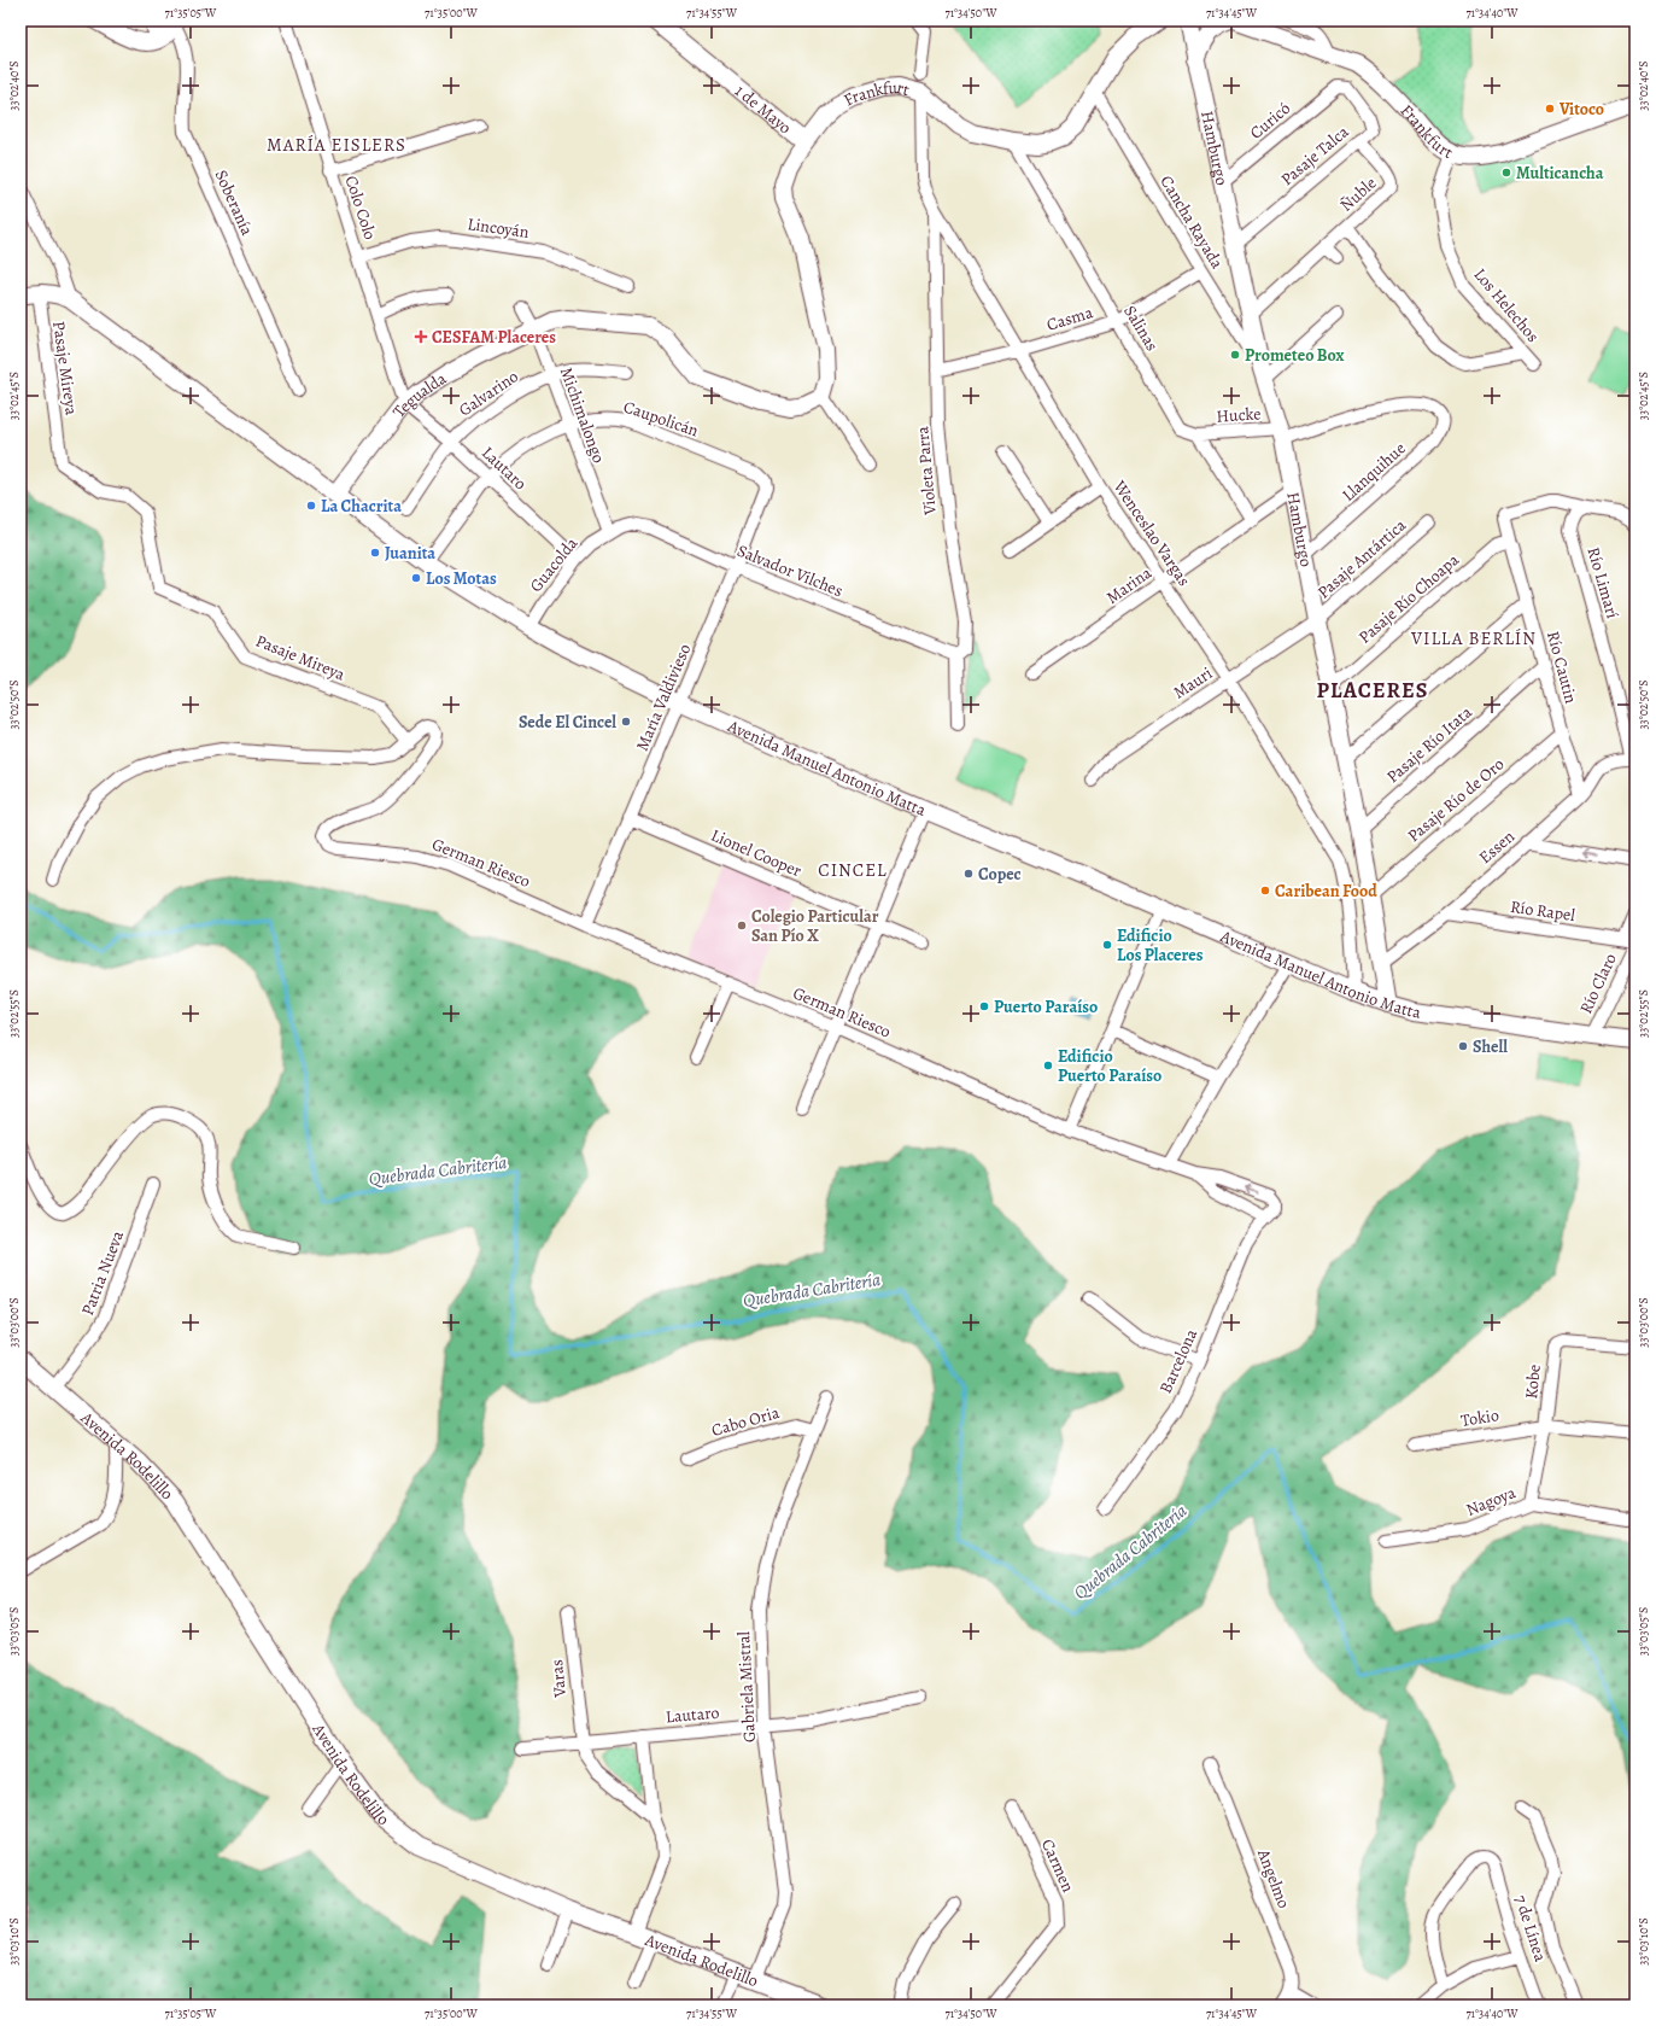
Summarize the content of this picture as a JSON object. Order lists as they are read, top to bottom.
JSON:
{
  "streets": {
    "street": [
      "Frankfurt",
      "1 de Mayo",
      "Curicó",
      "Hamburgo",
      "Pasaje Talca",
      "Ñuble",
      "Soberanía",
      "Colo Colo",
      "Cancha Rayada",
      "Lincoyán",
      "Los Helechos",
      "Casma",
      "Salinas",
      "Pasaje Mireya",
      "Galvarino",
      "Tegualda",
      "Michimalongo",
      "Hucke",
      "Caupolicán",
      "Lautaro",
      "Violeta Parra",
      "Llanquihue",
      "Wenceslao Vargas",
      "Pasaje Antártica",
      "Guacolda",
      "Salvador Vilches",
      "Río Limarí",
      "Marina",
      "Pasaje Río Choapa",
      "Río Cautin",
      "Mauri",
      "María Valdivieso",
      "Pasaje Río Itata",
      "Avenida Manuel Antonio Matta",
      "Pasaje Río de Oro",
      "Essen",
      "Lionel Cooper",
      "German Riesco",
      "Río Rapel",
      "Río Claro",
      "Patria Nueva",
      "Barcelona",
      "Kobe",
      "Tokio",
      "Cabo Oria",
      "Avenida Rodelillo",
      "Nagoya",
      "Varas",
      "Gabriela Mistral",
      "Carmen",
      "Angelmo",
      "7 de Línea"
    ]
  },
  "crossings": [
    ["Frankfurt", "1 de Mayo"],
    ["Frankfurt", "Cancha Rayada"],
    ["Frankfurt", "Los Helechos"],
    ["Frankfurt", "Salinas"],
    ["Frankfurt", "Wenceslao Vargas"],
    ["Curicó", "Hamburgo"],
    ["Curicó", "Pasaje Talca"],
    ["Hamburgo", "Pasaje Talca"],
    ["Hamburgo", "Ñuble"],
    ["Hamburgo", "Cancha Rayada"],
    ["Hamburgo", "Hucke"],
    ["Hamburgo", "Llanquihue"],
    ["Hamburgo", "Pasaje Antártica"],
    ["Hamburgo", "Marina"],
    ["Hamburgo", "Pasaje Río Choapa"],
    ["Hamburgo", "Mauri"],
    ["Hamburgo", "Pasaje Río Itata"],
    ["Hamburgo", "Avenida Manuel Antonio Matta"],
    ["Hamburgo", "Pasaje Río de Oro"],
    ["Hamburgo", "Essen"],
    ["Pasaje Talca", "Ñuble"],
    ["Colo Colo", "Lincoyán"],
    ["Colo Colo", "Tegualda"],
    ["Colo Colo", "Lautaro"],
    ["Cancha Rayada", "Casma"],
    ["Casma", "Salinas"],
    ["Casma", "Violeta Parra"],
    ["Casma", "Wenceslao Vargas"],
    ["Salinas", "Hucke"],
    ["Pasaje Mireya", "Avenida Manuel Antonio Matta"],
    ["Pasaje Mireya", "German Riesco"],
    ["Galvarino", "Michimalongo"],
    ["Galvarino", "Lautaro"],
    ["Tegualda", "Michimalongo"],
    ["Tegualda", "Lautaro"],
    ["Tegualda", "Avenida Manuel Antonio Matta"],
    ["Michimalongo", "Caupolicán"],
    ["Michimalongo", "Guacolda"],
    ["Michimalongo", "Salvador Vilches"],
    ["Hucke", "Llanquihue"],
    ["Caupolicán", "Lautaro"],
    ["Caupolicán", "María Valdivieso"],
    ["Caupolicán", "Avenida Manuel Antonio Matta"],
    ["Lautaro", "Guacolda"],
    ["Lautaro", "Varas"],
    ["Lautaro", "Gabriela Mistral"],
    ["Violeta Parra", "Wenceslao Vargas"],
    ["Violeta Parra", "Salvador Vilches"],
    ["Wenceslao Vargas", "Marina"],
    ["Wenceslao Vargas", "Mauri"],
    ["Wenceslao Vargas", "Avenida Manuel Antonio Matta"],
    ["Pasaje Antártica", "Mauri"],
    ["Guacolda", "Salvador Vilches"],
    ["Guacolda", "Avenida Manuel Antonio Matta"],
    ["Salvador Vilches", "María Valdivieso"],
    ["Río Limarí", "Río Cautin"],
    ["Río Limarí", "Essen"],
    ["Pasaje Río Choapa", "Río Cautin"],
    ["Río Cautin", "Pasaje Río Itata"],
    ["Río Cautin", "Pasaje Río de Oro"],
    ["Río Cautin", "Essen"],
    ["María Valdivieso", "Avenida Manuel Antonio Matta"],
    ["María Valdivieso", "Lionel Cooper"],
    ["María Valdivieso", "German Riesco"],
    ["Avenida Manuel Antonio Matta", "Río Claro"],
    ["Essen", "Río Rapel"],
    ["German Riesco", "Barcelona"],
    ["Río Rapel", "Río Claro"],
    ["Patria Nueva", "Avenida Rodelillo"],
    ["Kobe", "Tokio"],
    ["Kobe", "Nagoya"],
    ["Cabo Oria", "Gabriela Mistral"],
    ["Avenida Rodelillo", "Gabriela Mistral"]
  ],
  "districts": [
    "MARÍA EISLERS",
    "VILLA BERLÍN",
    "PLACERES",
    "CINCEL"
  ],
  "water": ["Quebrada Cabritería"],
  "places": {
    "other": [
      "Vitoco",
      "Multicancha",
      "Prometeo Box",
      "La Chacrita",
      "Juanita",
      "Los Motas",
      "Sede El Cincel",
      "Copec",
      "Caribean Food",
      "Colegio Particular San Pío X",
      "Edificio Los Placeres",
      "Puerto Paraíso",
      "Shell",
      "Edificio Puerto Paraíso"
    ],
    "health": ["CESFAM Placeres"]
  },
  "coordinates": [
    "71°35'05\"W",
    "71°35'00\"W",
    "71°34'55\"W",
    "71°34'50\"W",
    "71°34'45\"W",
    "71°34'40\"W",
    "33°02'40\"S",
    "33°02'45\"S",
    "33°02'50\"S",
    "33°02'55\"S",
    "33°03'00\"S",
    "33°03'05\"S",
    "33°03'10\"S"
  ]
}
